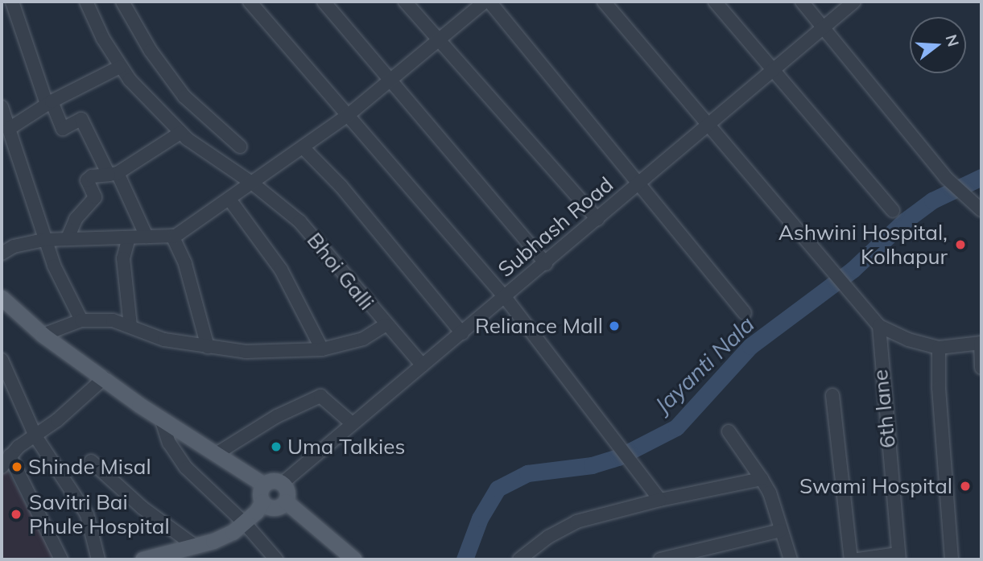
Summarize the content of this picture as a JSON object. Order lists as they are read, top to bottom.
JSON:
{
  "streets": {
    "street": ["Subhash Road", "Bhoi Galli", "6th lane"]
  },
  "crossings": [
    ["Subhash Road", "Bhoi Galli"]
  ],
  "water": ["Jayanti Nala"],
  "places": [
    "Ashwini Hospital, Kolhapur",
    "Reliance Mall",
    "Uma Talkies",
    "Shinde Misal",
    "Swami Hospital",
    "Savitri Bai Phule Hospital"
  ],
  "north": "right"
}
